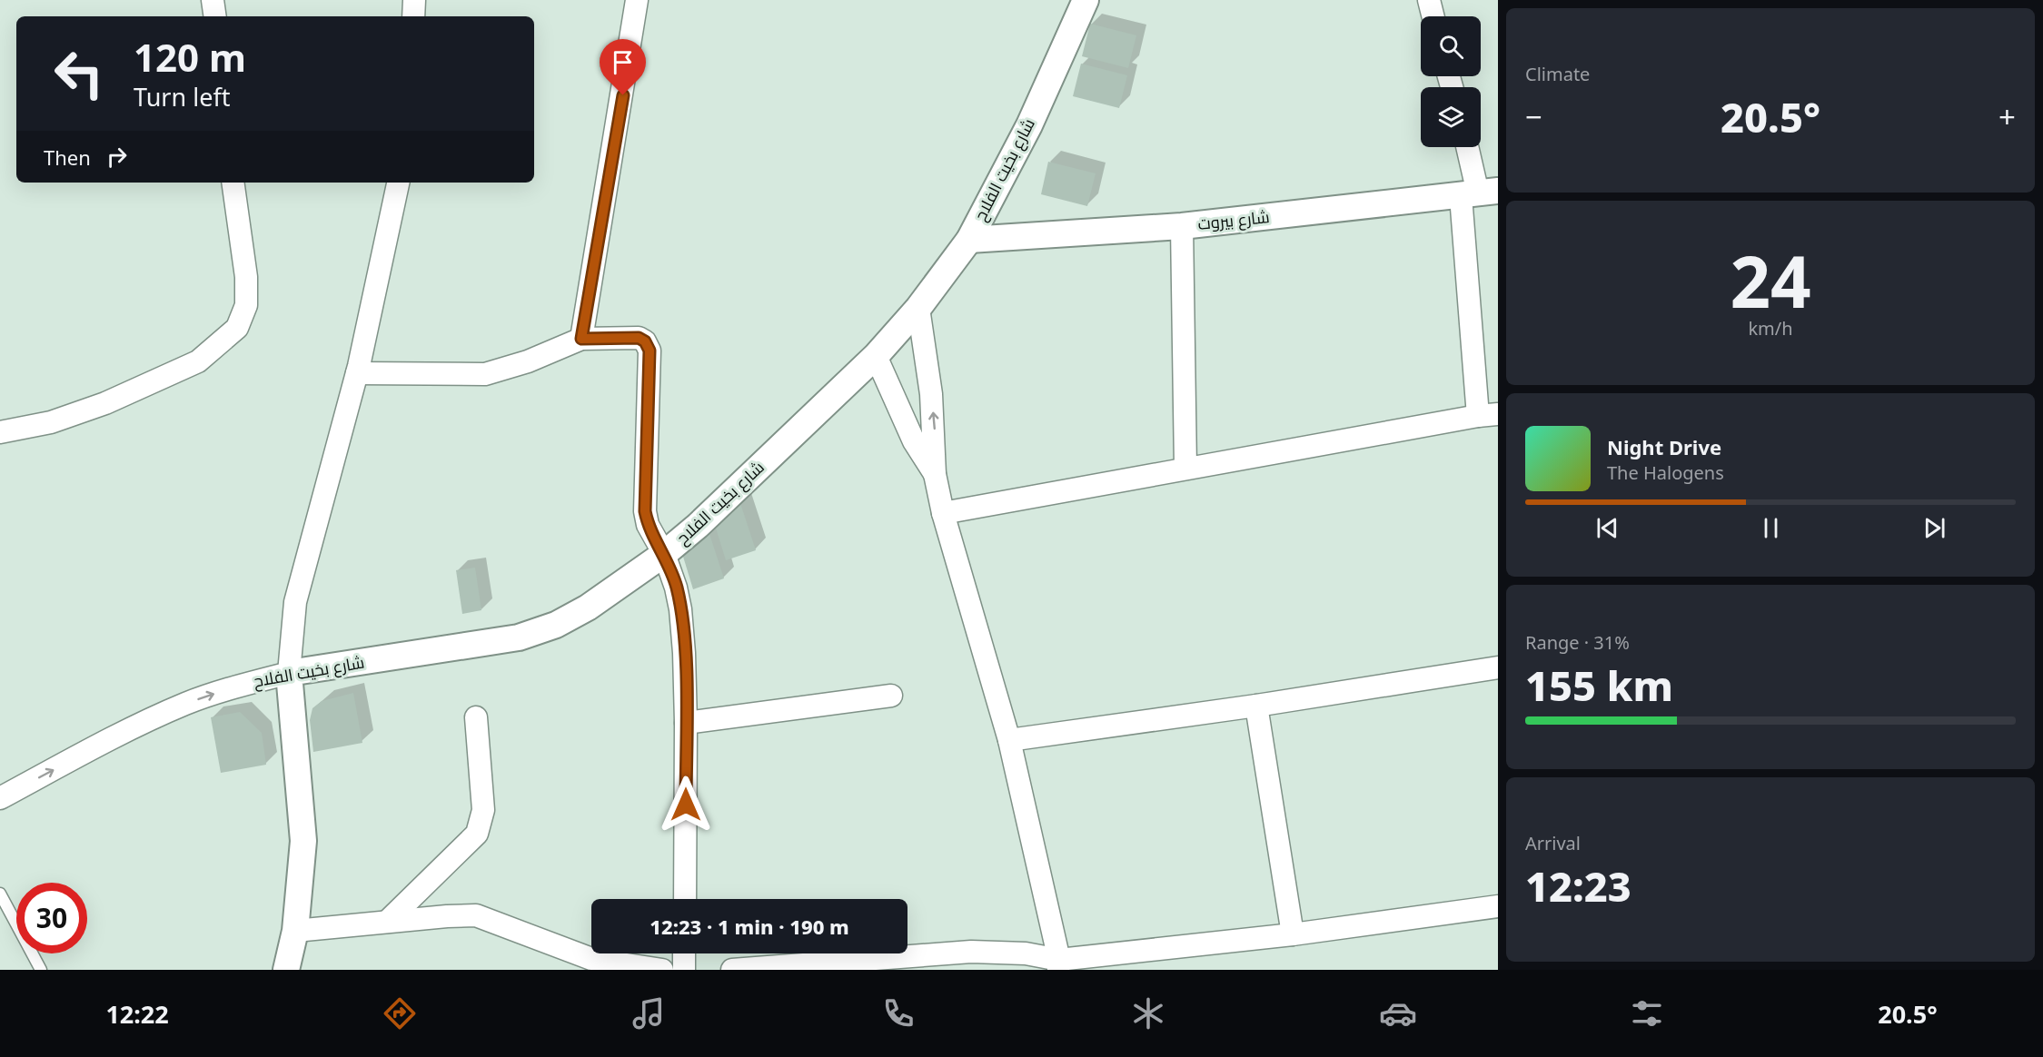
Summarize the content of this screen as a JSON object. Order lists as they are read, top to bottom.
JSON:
{
  "streets": {
    "street": ["شارع بخيت الفلاح", "شارع بيروت"]
  },
  "crossings": [
    ["شارع بخيت الفلاح", "شارع بيروت"]
  ],
  "page": {
    "tile": [
      "Climate",
      ["24", "km/h"],
      ["Range · 31%", "155 km"],
      ["Arrival", "12:23"]
    ],
    "turn": ["120 m", "Turn left"],
    "heat": ["−", "20.5°", "+"],
    "then": "Then",
    "song": ["Night Drive", "The Halogens"],
    "limit": "30",
    "trip": "12:23 · 1 min · 190 m",
    "tabs": ["12:22", "20.5°"]
  }
}
